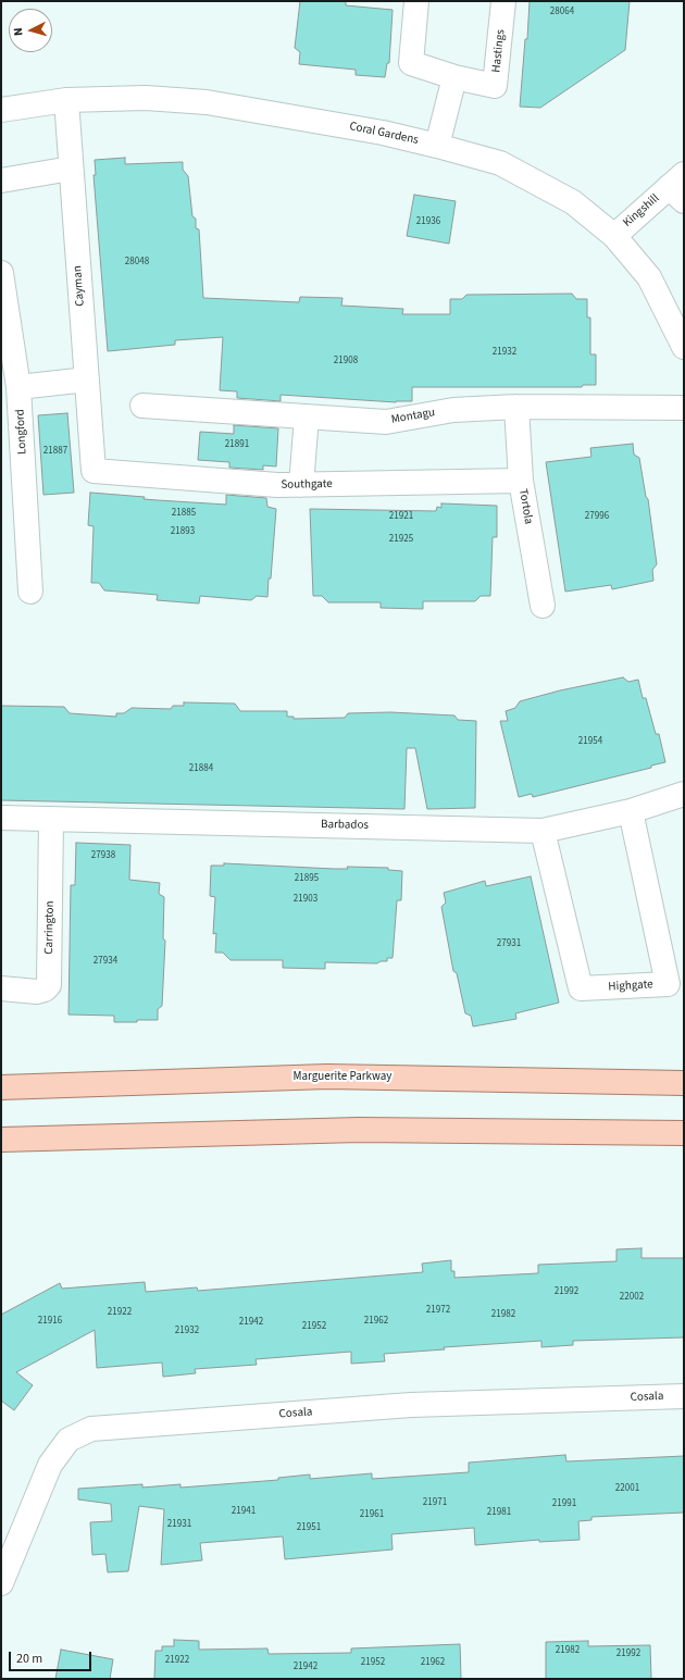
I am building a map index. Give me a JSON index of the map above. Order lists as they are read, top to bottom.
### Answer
{
  "streets": {
    "main road": ["Marguerite Parkway"],
    "street": [
      "Hastings",
      "Coral Gardens",
      "Kingshill",
      "Cayman",
      "Montagu",
      "Longford",
      "Southgate",
      "Tortola",
      "Barbados",
      "Carrington",
      "Highgate",
      "Cosala"
    ]
  },
  "crossings": [
    ["Coral Gardens", "Kingshill"],
    ["Coral Gardens", "Cayman"],
    ["Cayman", "Southgate"],
    ["Montagu", "Tortola"],
    ["Southgate", "Tortola"],
    ["Barbados", "Carrington"],
    ["Barbados", "Highgate"]
  ],
  "house_numbers": [
    "28064",
    "21936",
    "28048",
    "21932",
    "21908",
    "21891",
    "21887",
    "21885",
    "21921",
    "27996",
    "21893",
    "21925",
    "21954",
    "21884",
    "27938",
    "21895",
    "21903",
    "27931",
    "27934",
    "21992",
    "22002",
    "21972",
    "21922",
    "21982",
    "21916",
    "21962",
    "21942",
    "21952",
    "21932",
    "22001",
    "21971",
    "21991",
    "21941",
    "21981",
    "21961",
    "21931",
    "21951",
    "21982",
    "21992",
    "21922",
    "21952",
    "21962",
    "21942"
  ],
  "scale_bar": "20 m",
  "north": "left"
}
